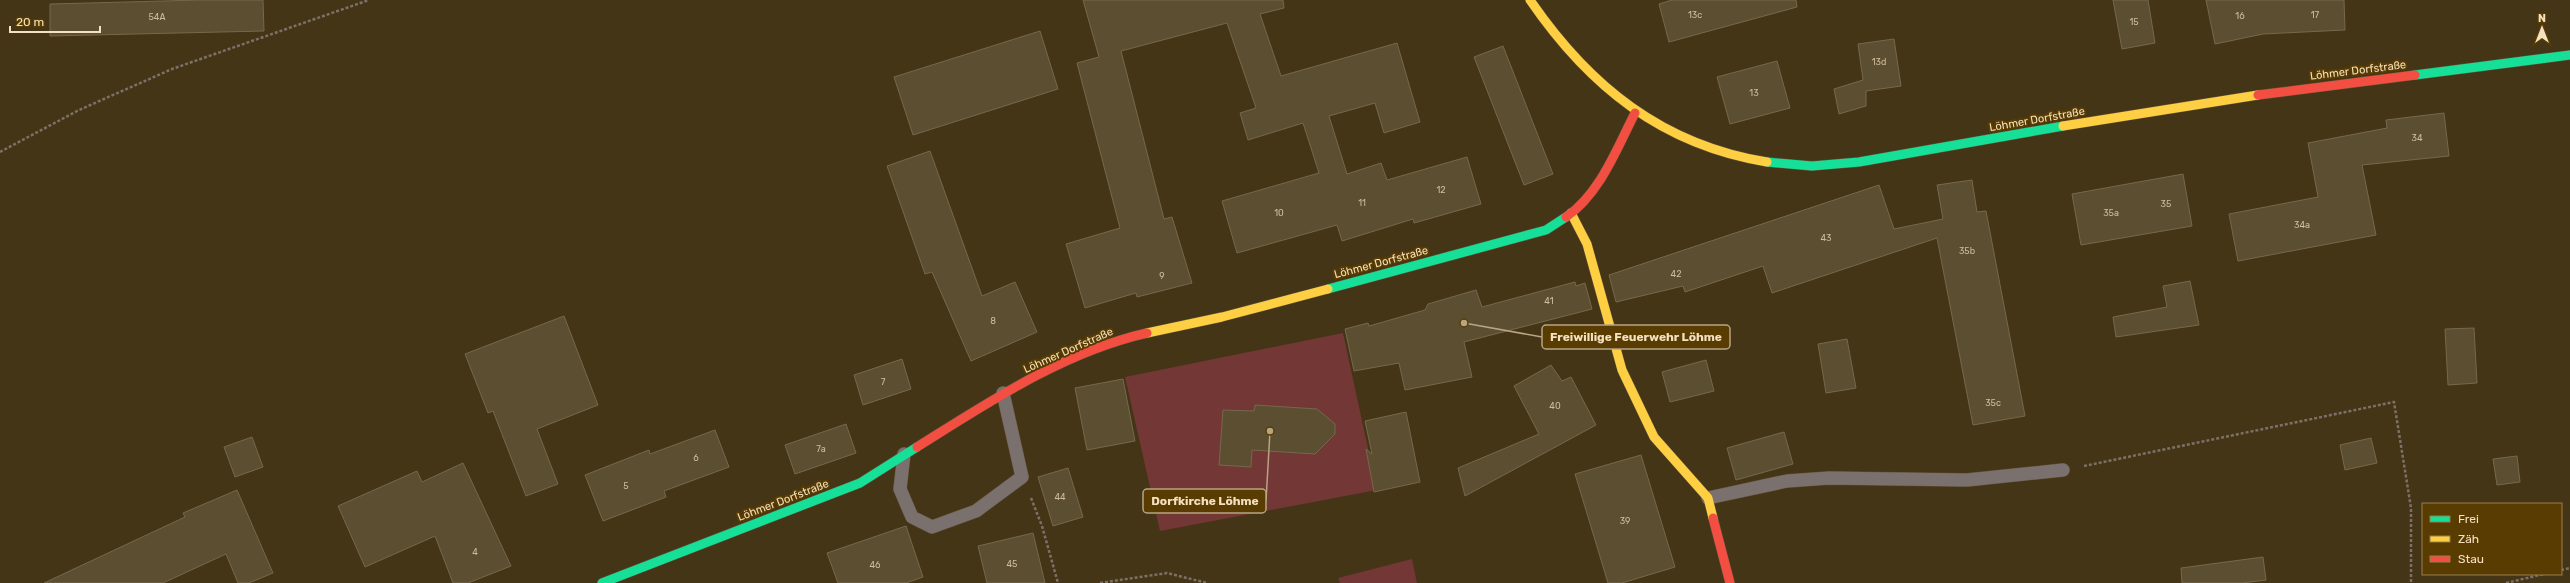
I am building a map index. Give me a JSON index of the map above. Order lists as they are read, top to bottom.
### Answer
{
  "streets": {
    "street": ["Löhmer Dorfstraße"]
  },
  "places": ["Freiwillige Feuerwehr Löhme", "Dorfkirche Löhme"],
  "house_numbers": [
    "13c",
    "17",
    "16",
    "54A",
    "15",
    "13d",
    "13",
    "34",
    "12",
    "11",
    "35",
    "10",
    "35a",
    "34a",
    "43",
    "35b",
    "42",
    "9",
    "41",
    "8",
    "7",
    "35c",
    "40",
    "7a",
    "6",
    "5",
    "44",
    "39",
    "4",
    "45",
    "46"
  ],
  "legend": ["Frei", "Zäh", "Stau"],
  "scale_bar": "20 m",
  "north": "top"
}
